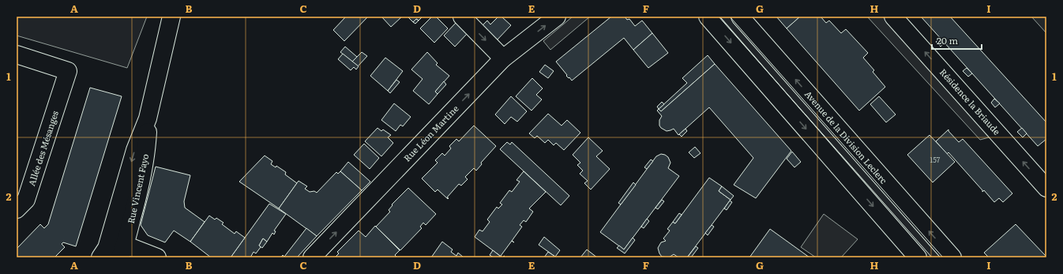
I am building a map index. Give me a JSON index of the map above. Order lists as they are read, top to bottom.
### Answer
{
  "streets": {
    "street": [
      "Résidence la Briaude",
      "Rue Léon Martine",
      "Avenue de la Division Leclerc",
      "Allée des Mésanges",
      "Rue Vincent Fayo"
    ]
  },
  "one_way": ["Rue Léon Martine"],
  "house_numbers": ["157"],
  "scale_bar": "20 m",
  "grid": {
    "columns": [
      "A",
      "B",
      "C",
      "D",
      "E",
      "F",
      "G",
      "H",
      "I"
    ],
    "rows": ["1", "2"]
  }
}
